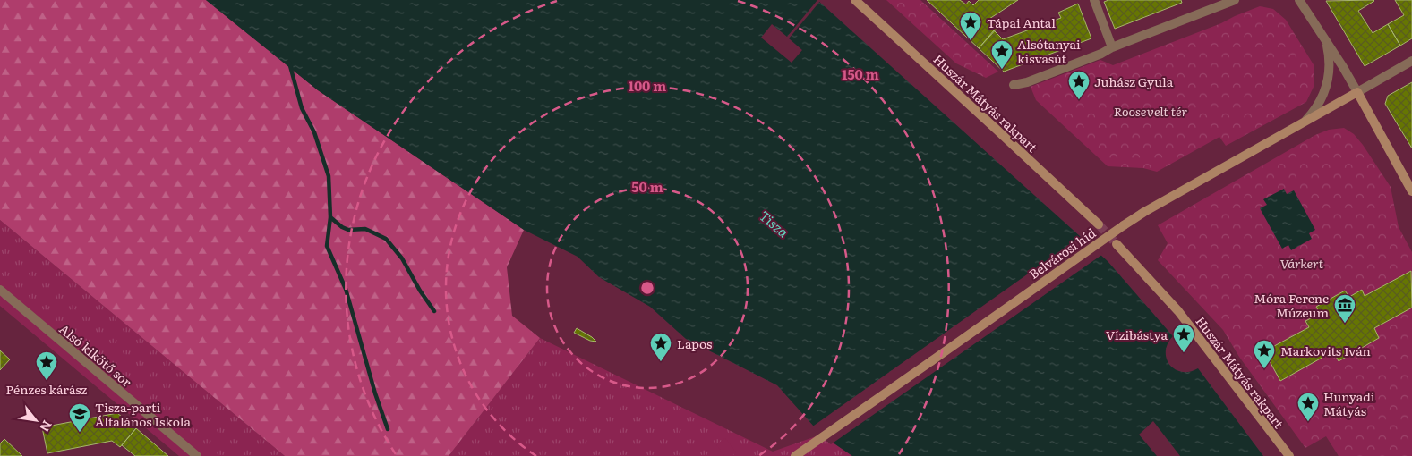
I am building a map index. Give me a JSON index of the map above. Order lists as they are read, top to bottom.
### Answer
{
  "streets": {
    "street": ["Huszár Mátyás rakpart", "Belvárosi híd", "Alsó kikötő sor"]
  },
  "water": ["Tisza"],
  "parks": ["Roosevelt tér", "Várkert"],
  "places": {
    "place": [
      "Tápai Antal",
      "Alsótanyai kisvasút",
      "Juhász Gyula",
      "Vízibástya",
      "Lapos",
      "Markovits Iván",
      "Pénzes kárász",
      "Hunyadi Mátyás"
    ],
    "museum": ["Móra Ferenc Múzeum"],
    "school or university": ["Tisza-parti Általános Iskola"]
  },
  "north": "bottom right",
  "rings": ["150 m", "100 m", "50 m"]
}
